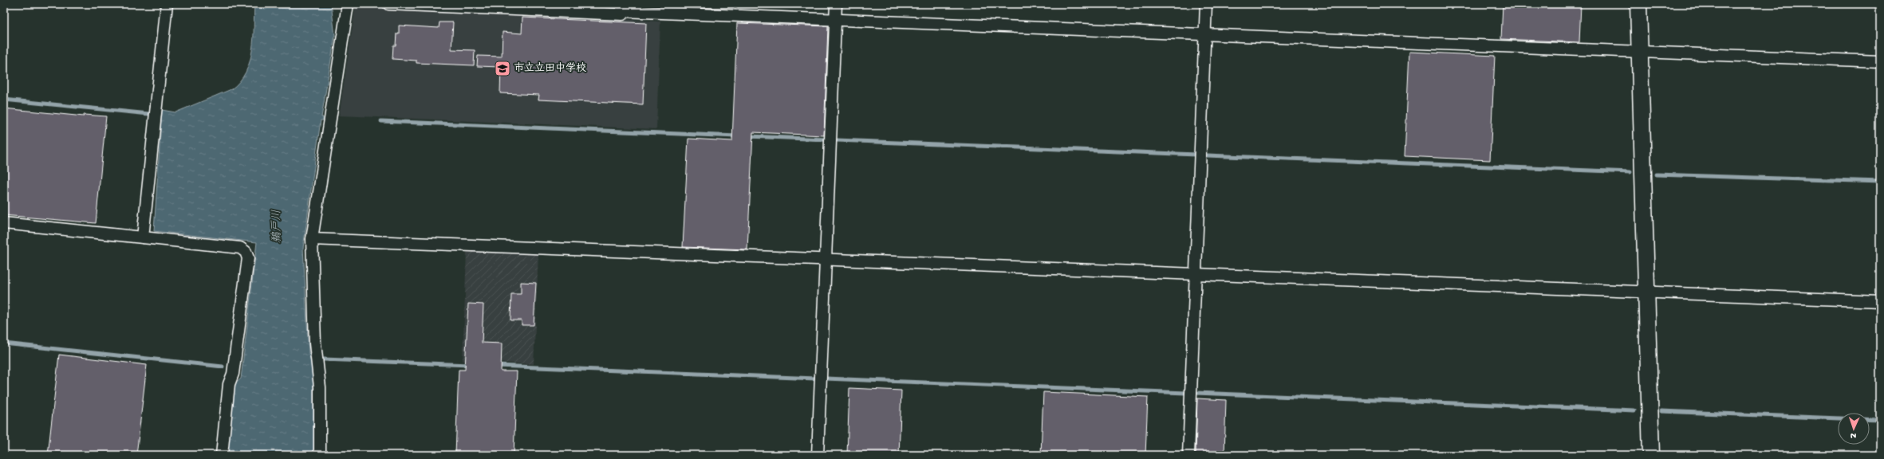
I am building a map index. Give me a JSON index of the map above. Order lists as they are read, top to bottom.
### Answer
{
  "water": ["鵜戸川"],
  "places": {
    "school or university": ["市立立田中学校"]
  },
  "north": "bottom"
}
